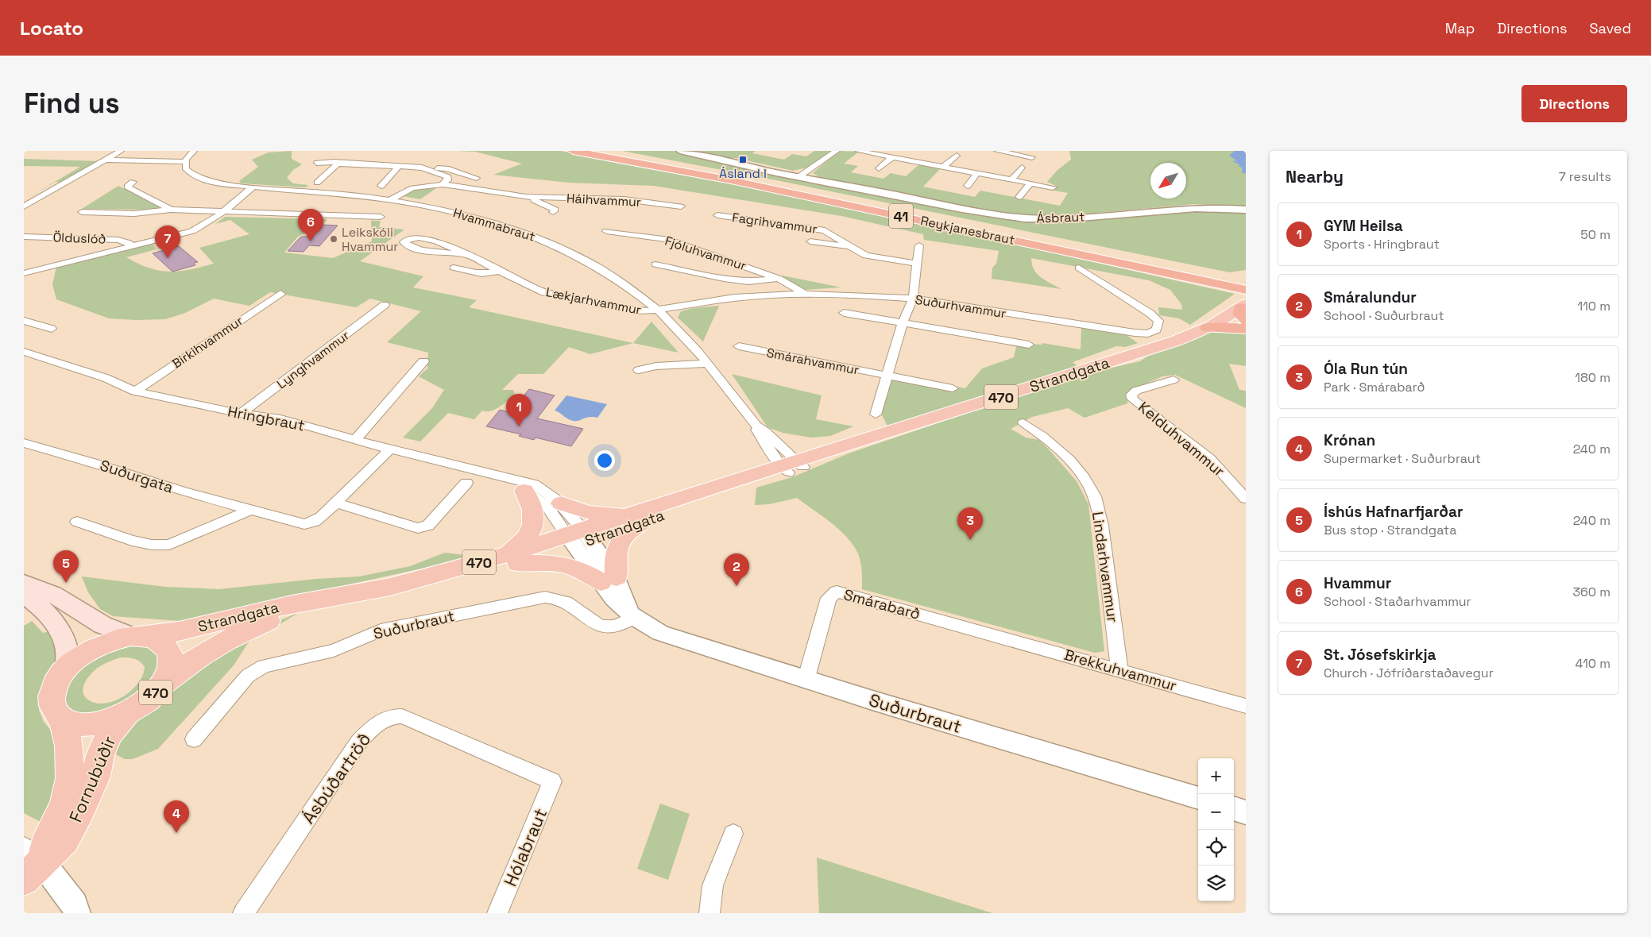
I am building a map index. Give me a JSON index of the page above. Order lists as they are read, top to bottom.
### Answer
{
  "streets": {
    "highway": ["41", "Reykjanesbraut"],
    "main road": ["Strandgata", "470", "Fornubúðir"],
    "street": [
      "Háihvammur",
      "Ásbraut",
      "Fagrihvammur",
      "Hvammabraut",
      "Ölduslóð",
      "Fjóluhvammur",
      "Lækjarhvammur",
      "Suðurhvammur",
      "Birkihvammur",
      "Lynghvammur",
      "Smárahvammur",
      "Hringbraut",
      "Kelduhvammur",
      "Suðurgata",
      "Lindarhvammur",
      "Smárabarð",
      "Suðurbraut",
      "Brekkuhvammur",
      "Ásbúðartröð",
      "Hólabraut"
    ]
  },
  "crossings": [
    ["Háihvammur", "Hvammabraut"],
    ["Hvammabraut", "Lækjarhvammur"],
    ["Hvammabraut", "Suðurhvammur"],
    ["Hvammabraut", "Strandgata"],
    ["Reykjanesbraut", "Strandgata"],
    ["Fjóluhvammur", "Suðurhvammur"],
    ["Lækjarhvammur", "Suðurhvammur"],
    ["Birkihvammur", "Hringbraut"],
    ["Lynghvammur", "Hringbraut"],
    ["Strandgata", "470"],
    ["Strandgata", "Hringbraut"],
    ["Strandgata", "Suðurbraut"],
    ["Strandgata", "Fornubúðir"],
    ["470", "Fornubúðir"],
    ["Hringbraut", "Suðurgata"],
    ["Hringbraut", "Suðurbraut"],
    ["Lindarhvammur", "Brekkuhvammur"],
    ["Smárabarð", "Suðurbraut"],
    ["Smárabarð", "Brekkuhvammur"],
    ["Ásbúðartröð", "Hólabraut"]
  ],
  "places": {
    "transit": ["Ásland I"],
    "other": ["Leikskóli Hvammur"]
  },
  "north": "bottom left",
  "page": {
    "header": "Locato",
    "nav": ["Map", "Directions", "Saved"],
    "buttons": "Directions",
    "title": "Find us",
    "heading": ["Nearby", "7 results"],
    "list": [
      {
        "mark": "1",
        "name": "GYM Heilsa",
        "note": "Sports · Hringbraut",
        "value": "50 m"
      },
      {
        "mark": "2",
        "name": "Smáralundur",
        "note": "School · Suðurbraut",
        "value": "110 m"
      },
      {
        "mark": "3",
        "name": "Óla Run tún",
        "note": "Park · Smárabarð",
        "value": "180 m"
      },
      {
        "mark": "4",
        "name": "Krónan",
        "note": "Supermarket · Suðurbraut",
        "value": "240 m"
      },
      {
        "mark": "5",
        "name": "Íshús Hafnarfjarðar",
        "note": "Bus stop · Strandgata",
        "value": "240 m"
      },
      {
        "mark": "6",
        "name": "Hvammur",
        "note": "School · Staðarhvammur",
        "value": "360 m"
      },
      {
        "mark": "7",
        "name": "St. Jósefskirkja",
        "note": "Church · Jófríðarstaðavegur",
        "value": "410 m"
      }
    ],
    "pins": [
      "6",
      "7",
      "1",
      "3",
      "5",
      "2",
      "4"
    ],
    "map_buttons": ["+", "−"]
  }
}
